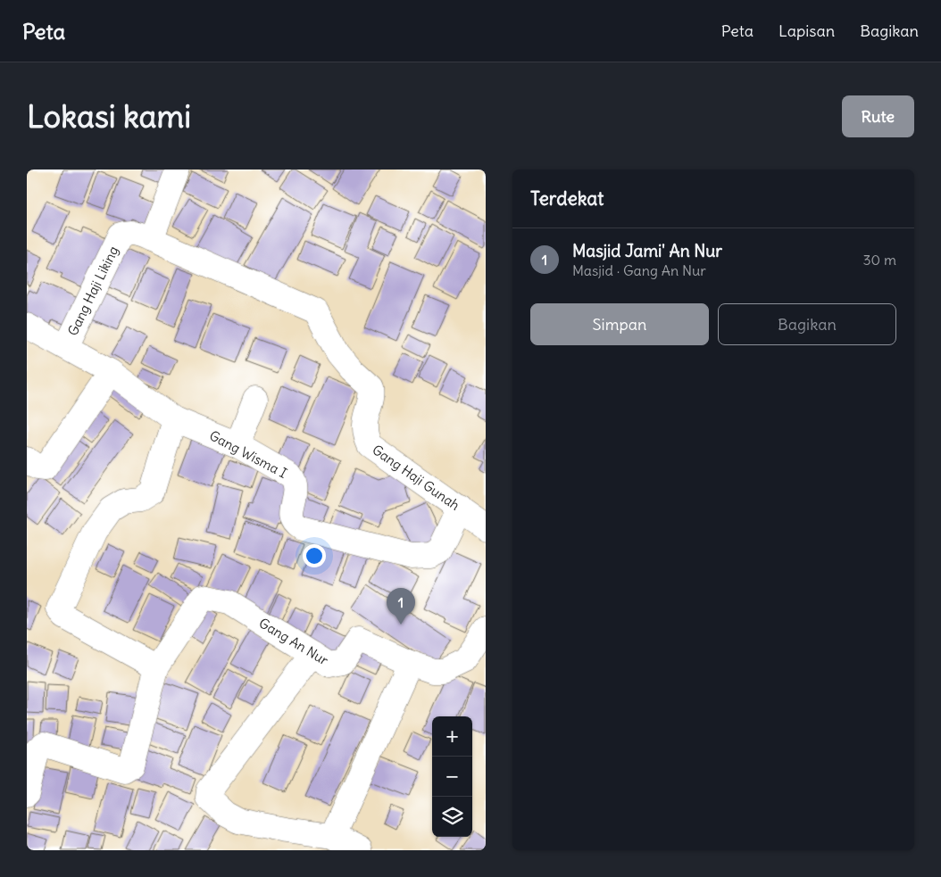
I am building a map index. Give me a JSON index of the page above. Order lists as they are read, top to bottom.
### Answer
{
  "streets": {
    "street": [
      "Gang Haji Liking",
      "Gang Wisma I",
      "Gang Haji Gunah",
      "Gang An Nur"
    ]
  },
  "crossings": [
    ["Gang Haji Liking", "Gang Wisma I"],
    ["Gang Haji Liking", "Gang Haji Gunah"],
    ["Gang Wisma I", "Gang Haji Gunah"]
  ],
  "page": {
    "header": "Peta",
    "nav": ["Peta", "Lapisan", "Bagikan"],
    "buttons": [
      "Rute",
      ["Simpan", "Bagikan"]
    ],
    "title": "Lokasi kami",
    "heading": "Terdekat",
    "list": [
      {
        "mark": "1",
        "name": "Masjid Jami' An Nur",
        "note": "Masjid · Gang An Nur",
        "value": "30 m"
      }
    ],
    "pins": "1",
    "map_buttons": ["+", "−"]
  }
}
